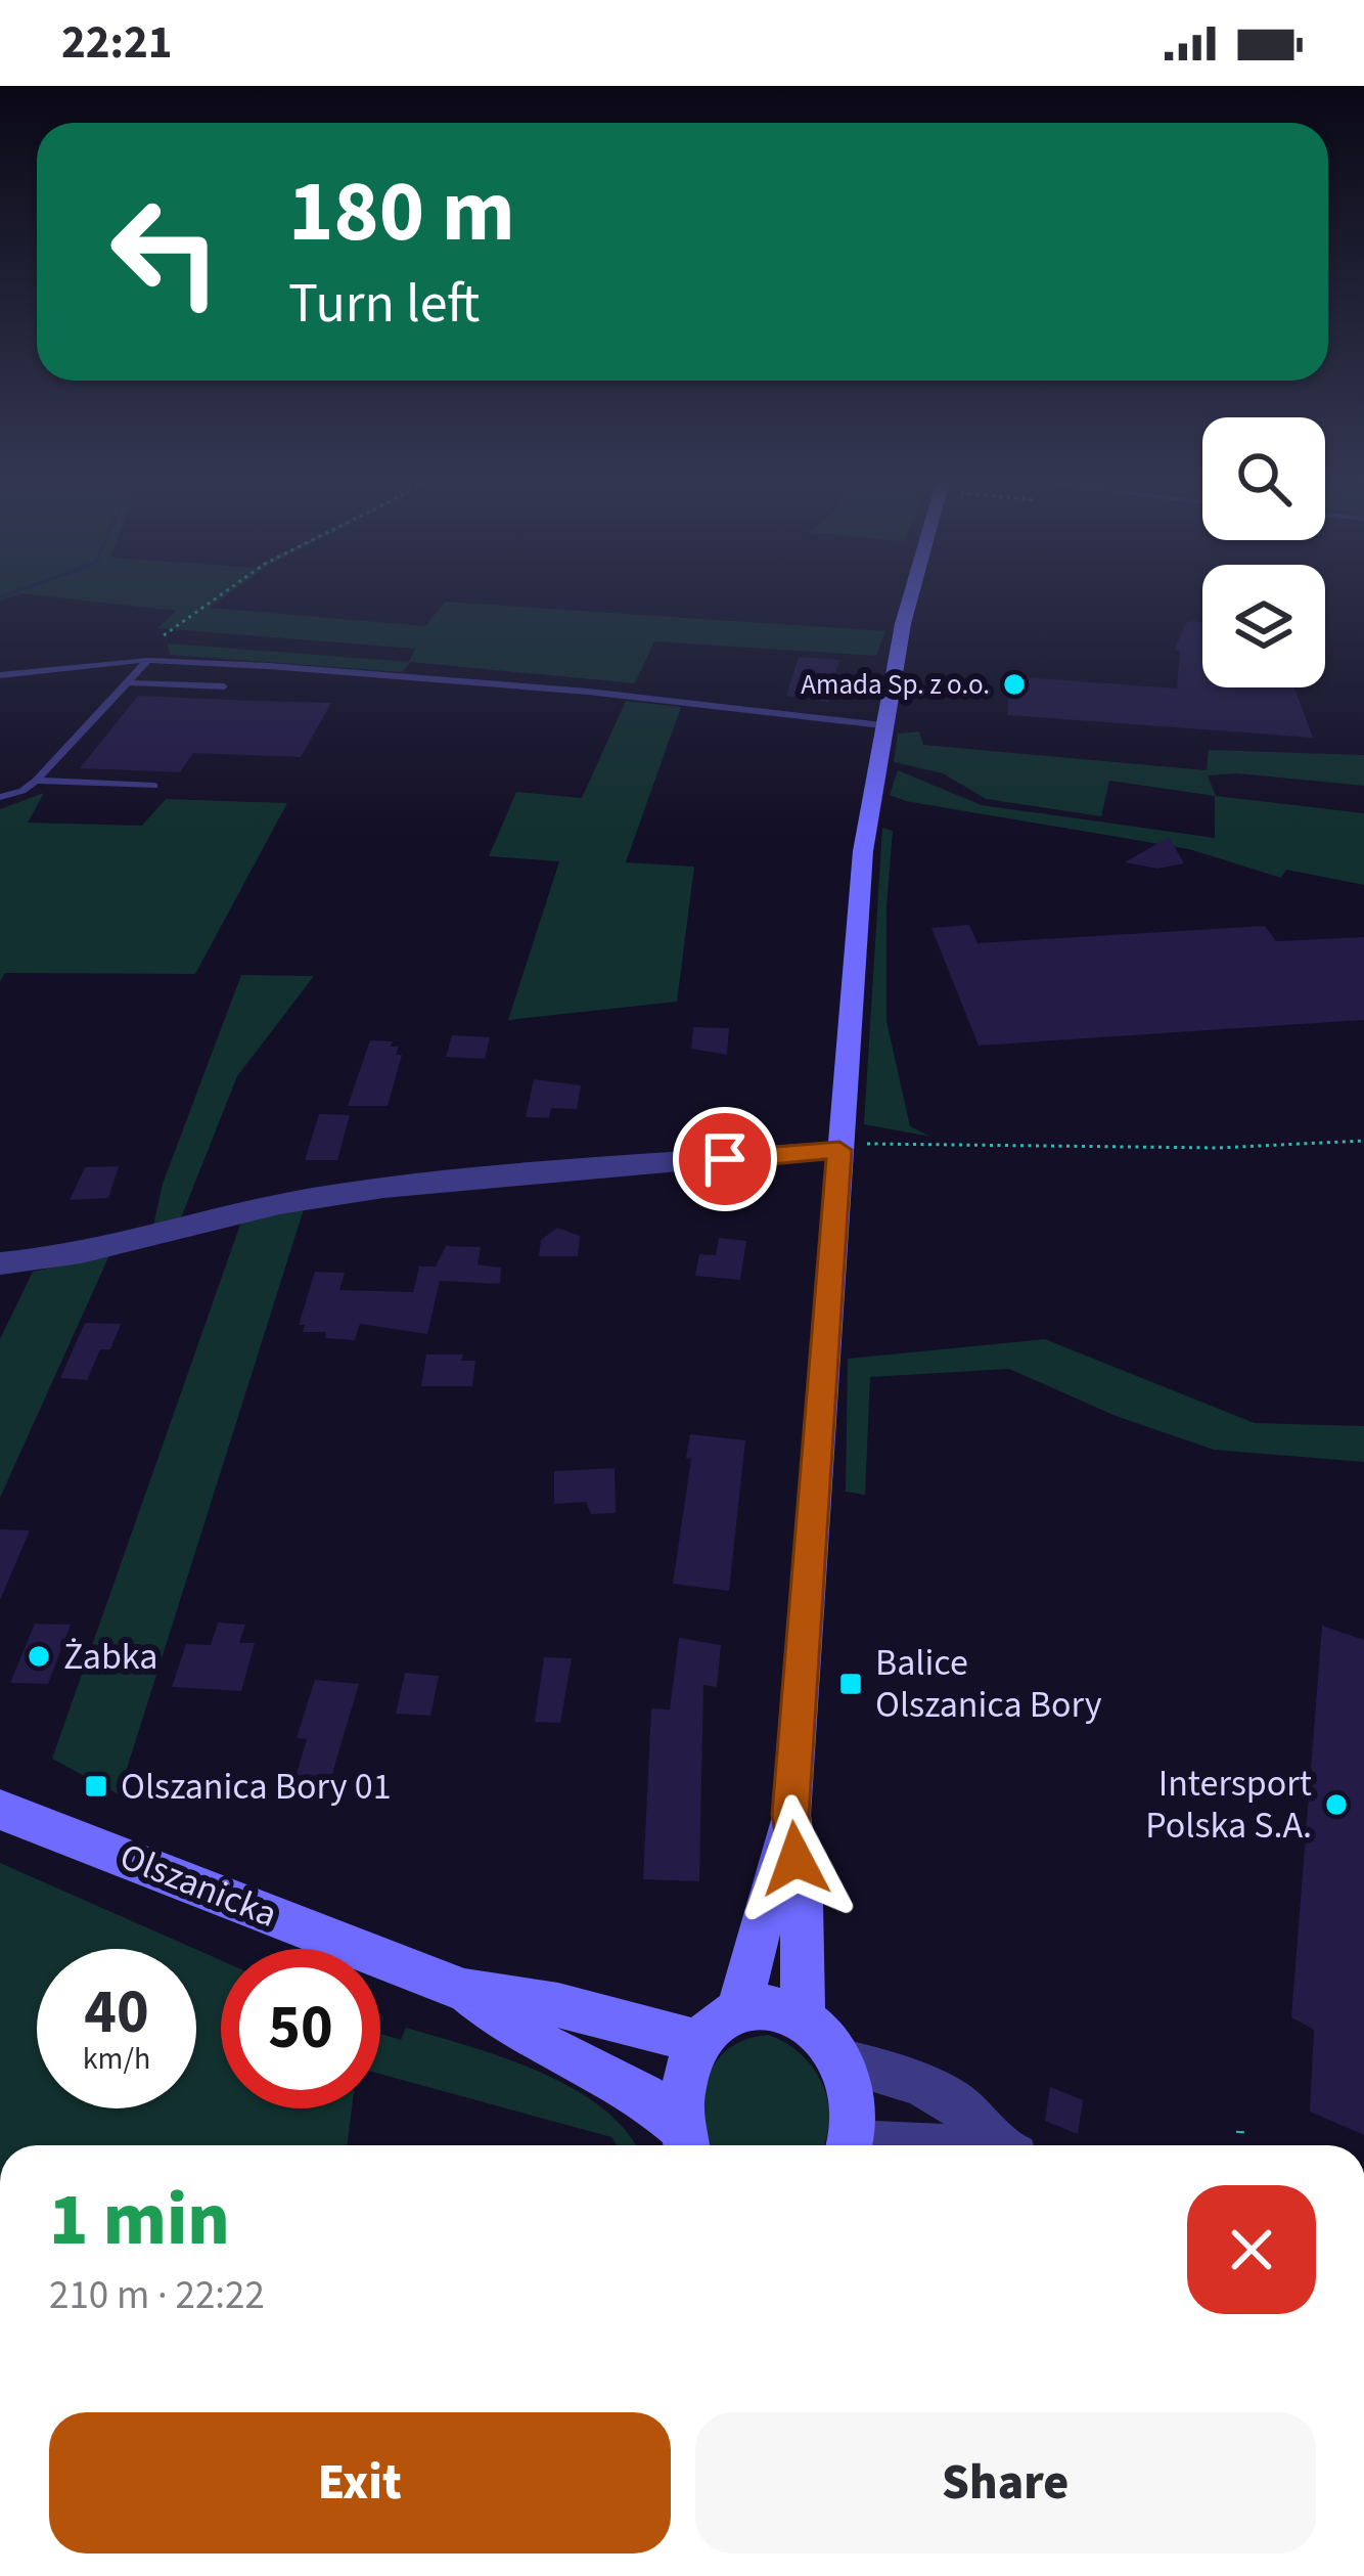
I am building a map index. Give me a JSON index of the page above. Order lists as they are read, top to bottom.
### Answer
{
  "streets": {
    "main road": ["Olszanicka"]
  },
  "places": {
    "other": ["Amada Sp. z o.o.", "Żabka", "Intersport Polska S.A."],
    "transit": ["Balice Olszanica Bory", "Olszanica Bory 01"]
  },
  "page": {
    "status": "22:21",
    "turn": ["180 m", "Turn left"],
    "speed": "40 km/h",
    "limit": "50",
    "heading": ["1 min", "210 m · 22:22"],
    "buttons": ["Exit", "Share"]
  }
}
